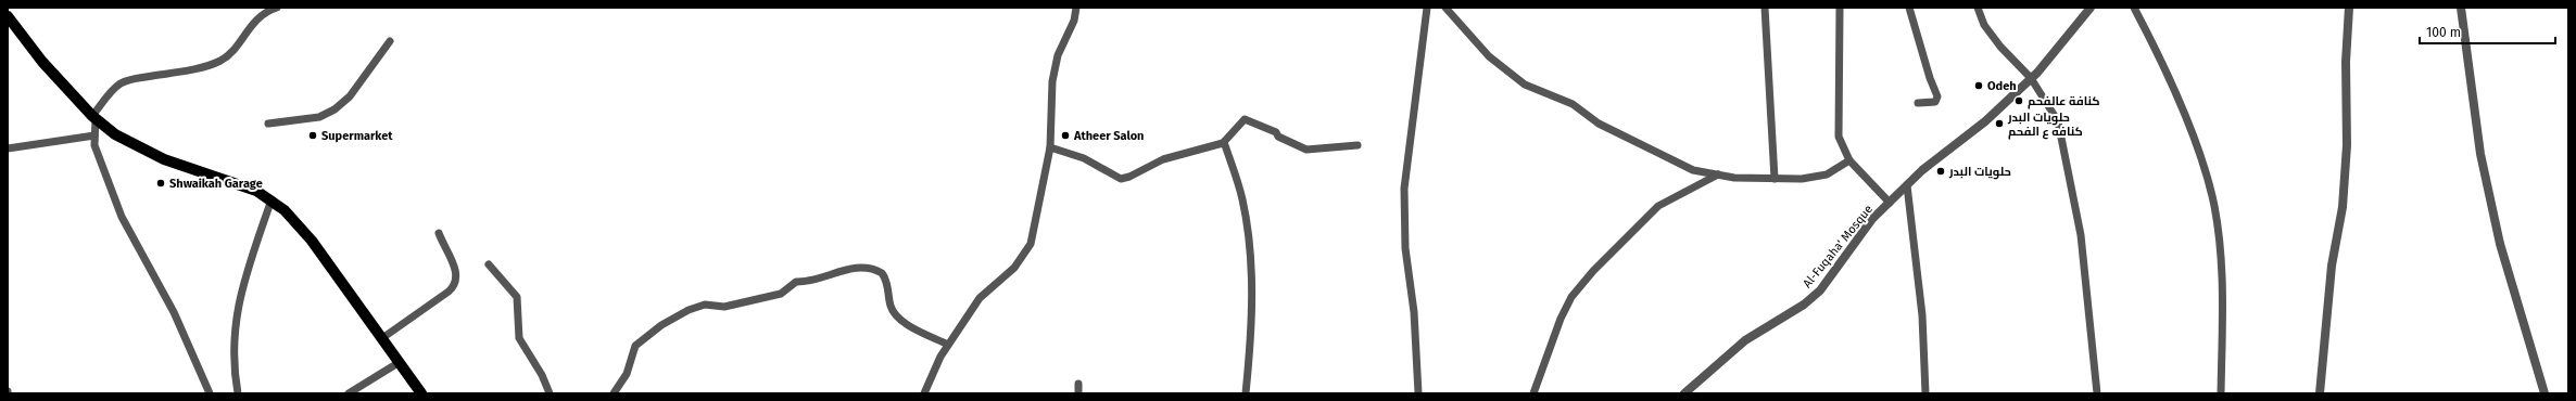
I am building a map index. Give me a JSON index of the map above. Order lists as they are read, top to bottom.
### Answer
{
  "streets": {
    "street": ["Al-Fuqaha' Mosque"]
  },
  "places": [
    "Odeh",
    "كنافة عالفحم",
    "حلويات البدر كنافه ع الفحم",
    "Supermarket",
    "Atheer Salon",
    "حلويات البدر",
    "Shwaikah Garage"
  ],
  "scale_bar": "100 m"
}
